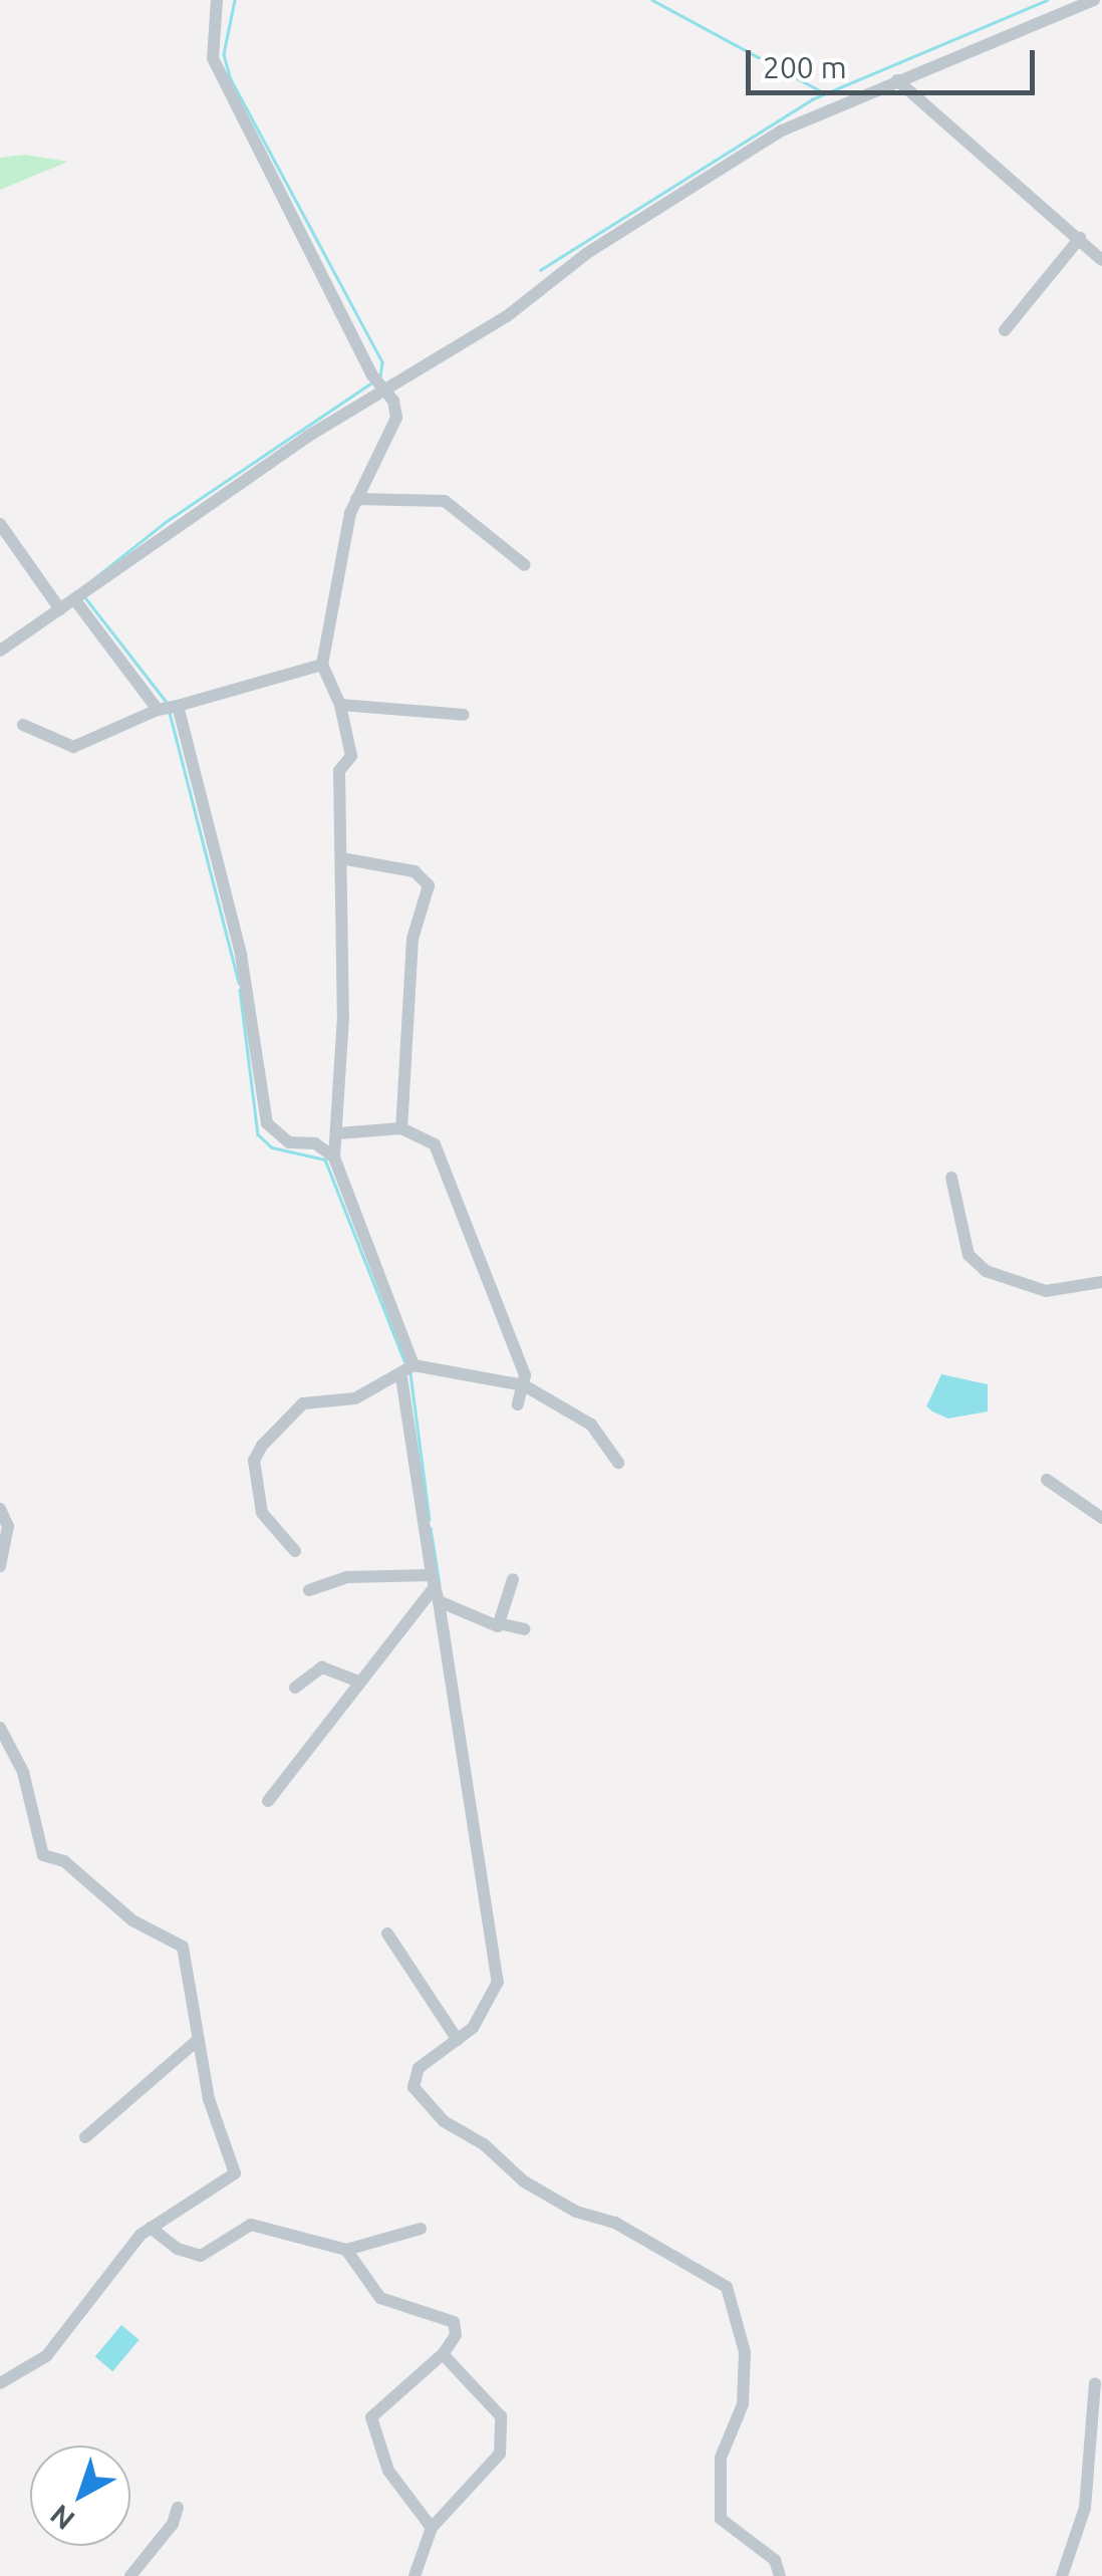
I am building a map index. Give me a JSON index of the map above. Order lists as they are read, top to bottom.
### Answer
{
  "scale_bar": "200 m",
  "north": "bottom left"
}
